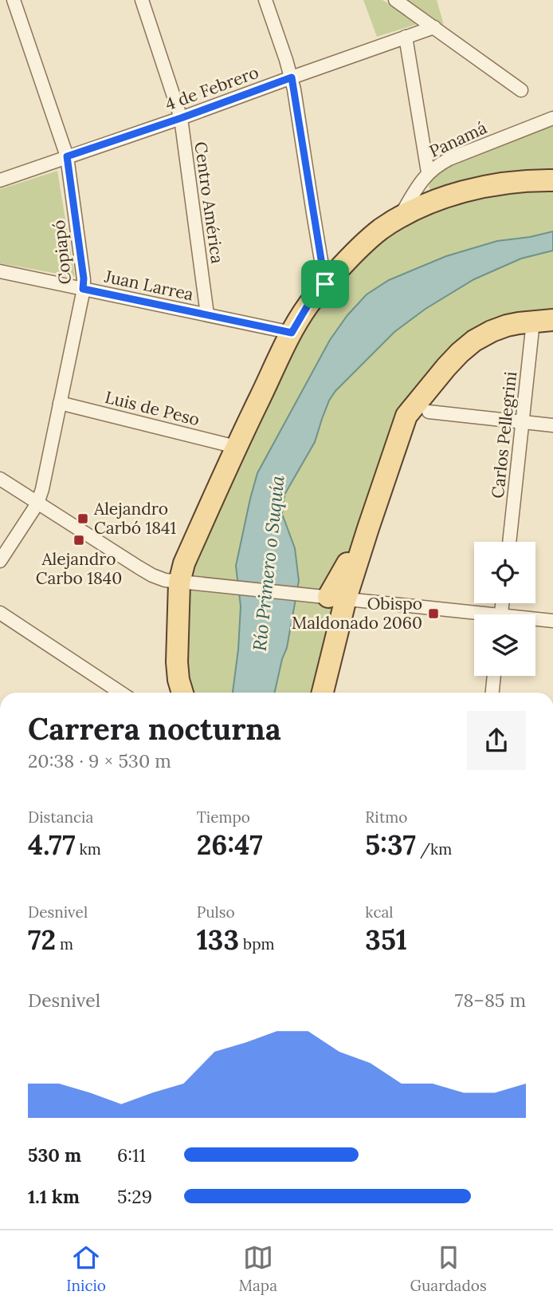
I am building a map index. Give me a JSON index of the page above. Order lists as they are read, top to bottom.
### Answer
{
  "streets": {
    "street": [
      "4 de Febrero",
      "Panamá",
      "Centro América",
      "Copiapó",
      "Juan Larrea",
      "Luis de Peso",
      "Carlos Pellegrini"
    ]
  },
  "crossings": [
    ["4 de Febrero", "Centro América"],
    ["4 de Febrero", "Copiapó"],
    ["Centro América", "Juan Larrea"],
    ["Copiapó", "Juan Larrea"],
    ["Copiapó", "Luis de Peso"]
  ],
  "water": ["Río Primero o Suquía"],
  "places": {
    "transit": ["Alejandro Carbó 1841", "Alejandro Carbo 1840", "Obispo Maldonado 2060"]
  },
  "page": {
    "heading": ["Carrera nocturna", "20:38 · 9 × 530 m"],
    "stats": [
      ["Distancia", "4.77 km"],
      ["Tiempo", "26:47"],
      ["Ritmo", "5:37 /km"],
      ["Desnivel", "72 m"],
      ["Pulso", "133 bpm"],
      ["kcal", "351"]
    ],
    "chart": ["Desnivel", "78–85 m"],
    "list": [
      {
        "name": "530 m",
        "note": "6:11"
      },
      {
        "name": "1.1 km",
        "note": "5:29"
      }
    ],
    "tabs": ["Inicio", "Mapa", "Guardados"]
  }
}
